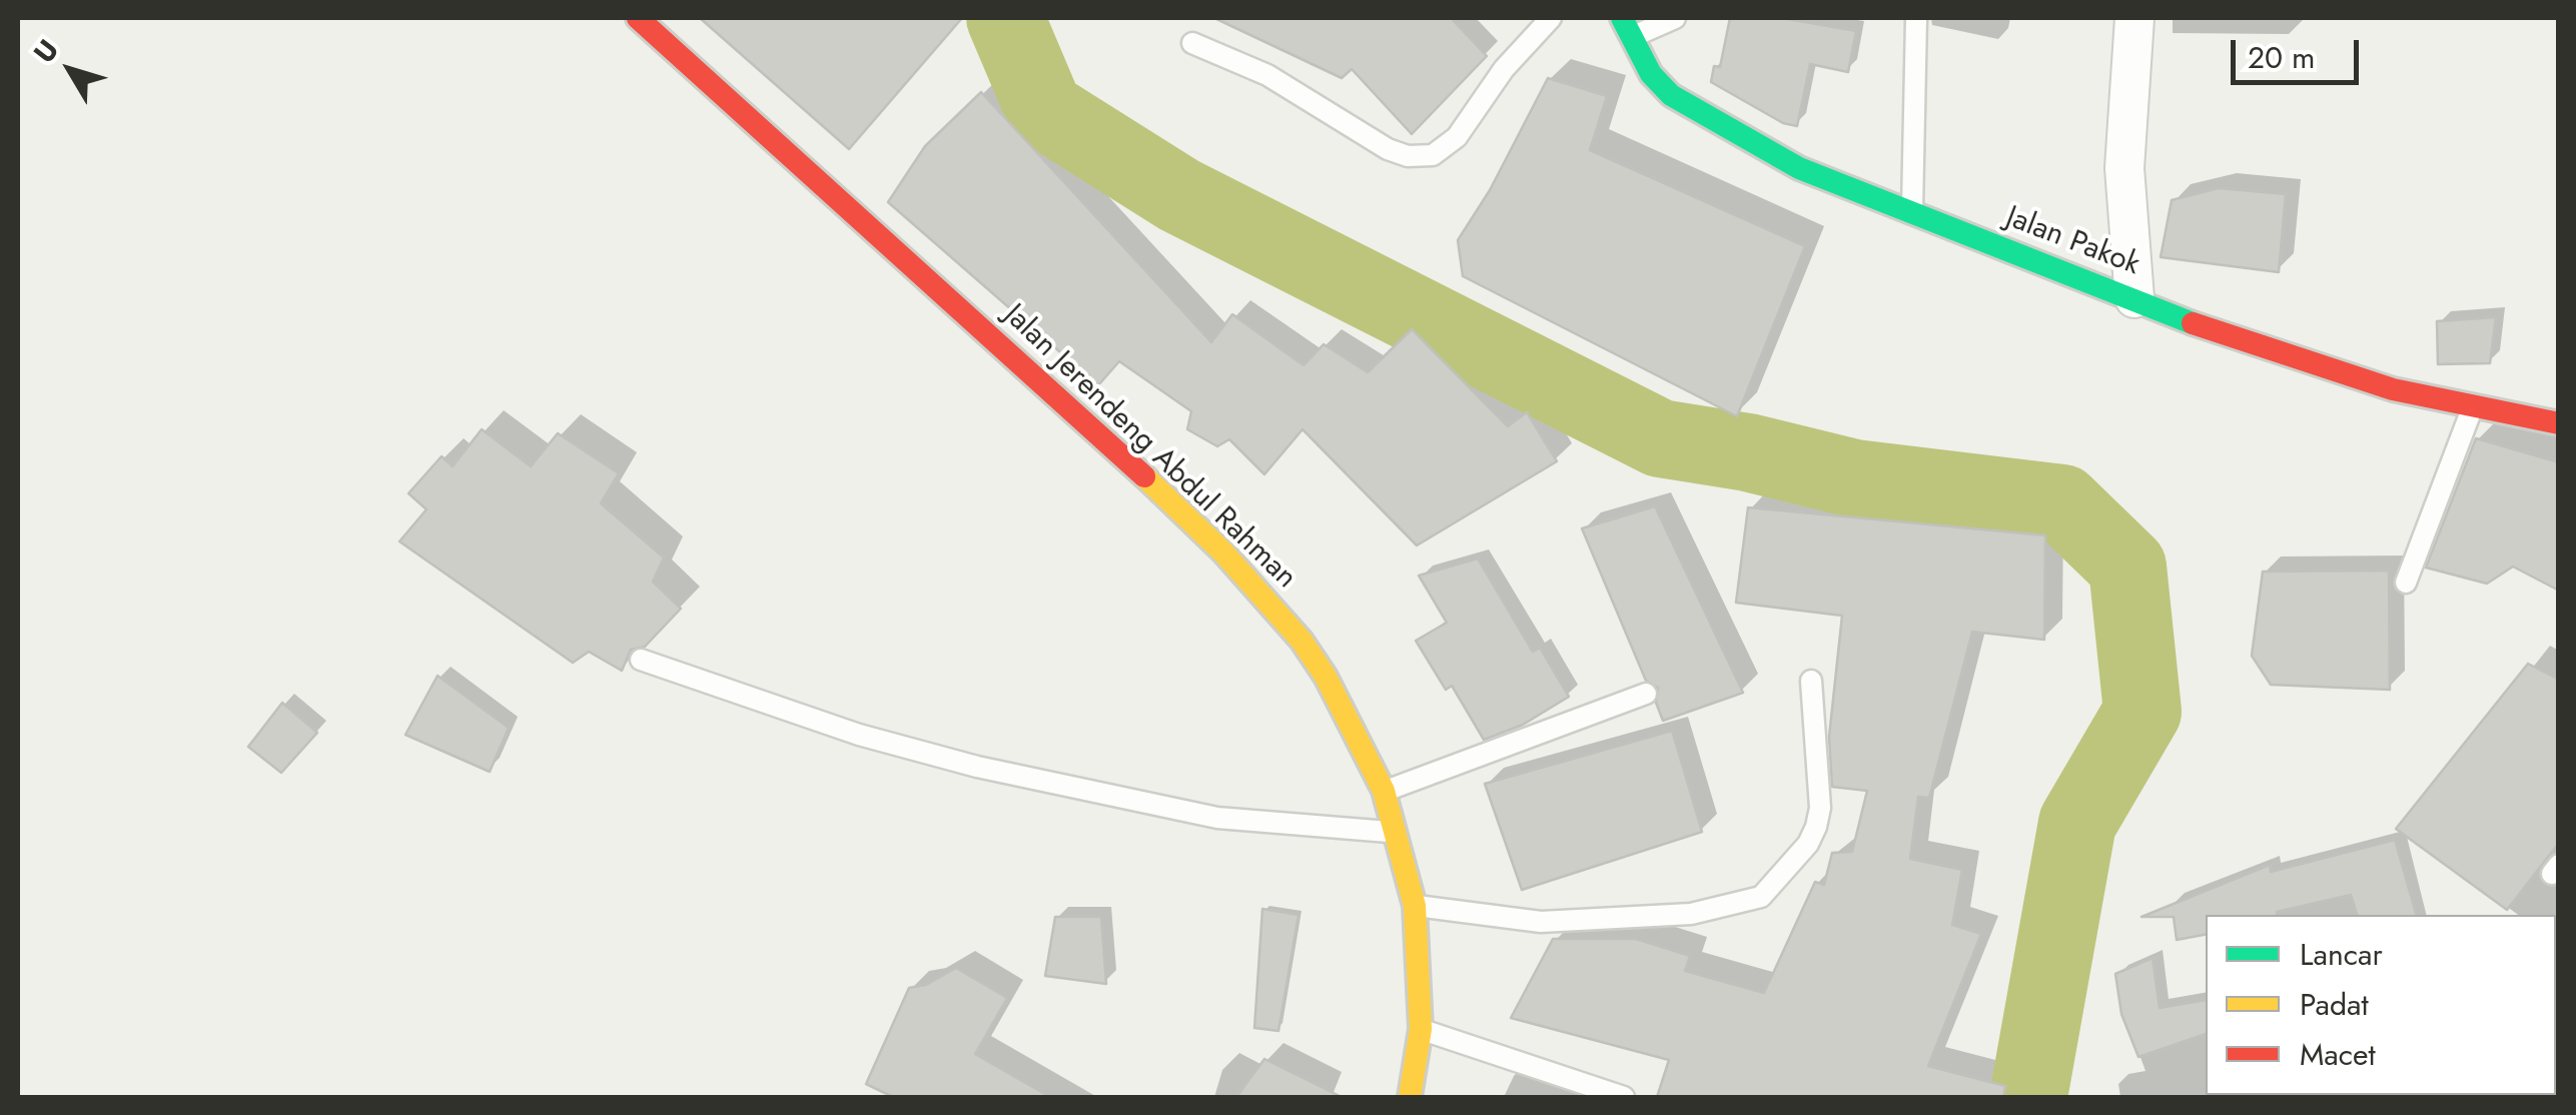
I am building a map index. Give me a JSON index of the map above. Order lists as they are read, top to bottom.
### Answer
{
  "streets": {
    "main road": ["Jalan Pakok", "Jalan Jerendeng Abdul Rahman"]
  },
  "legend": ["Lancar", "Padat", "Macet"],
  "scale_bar": "20 m",
  "north": "top left"
}
